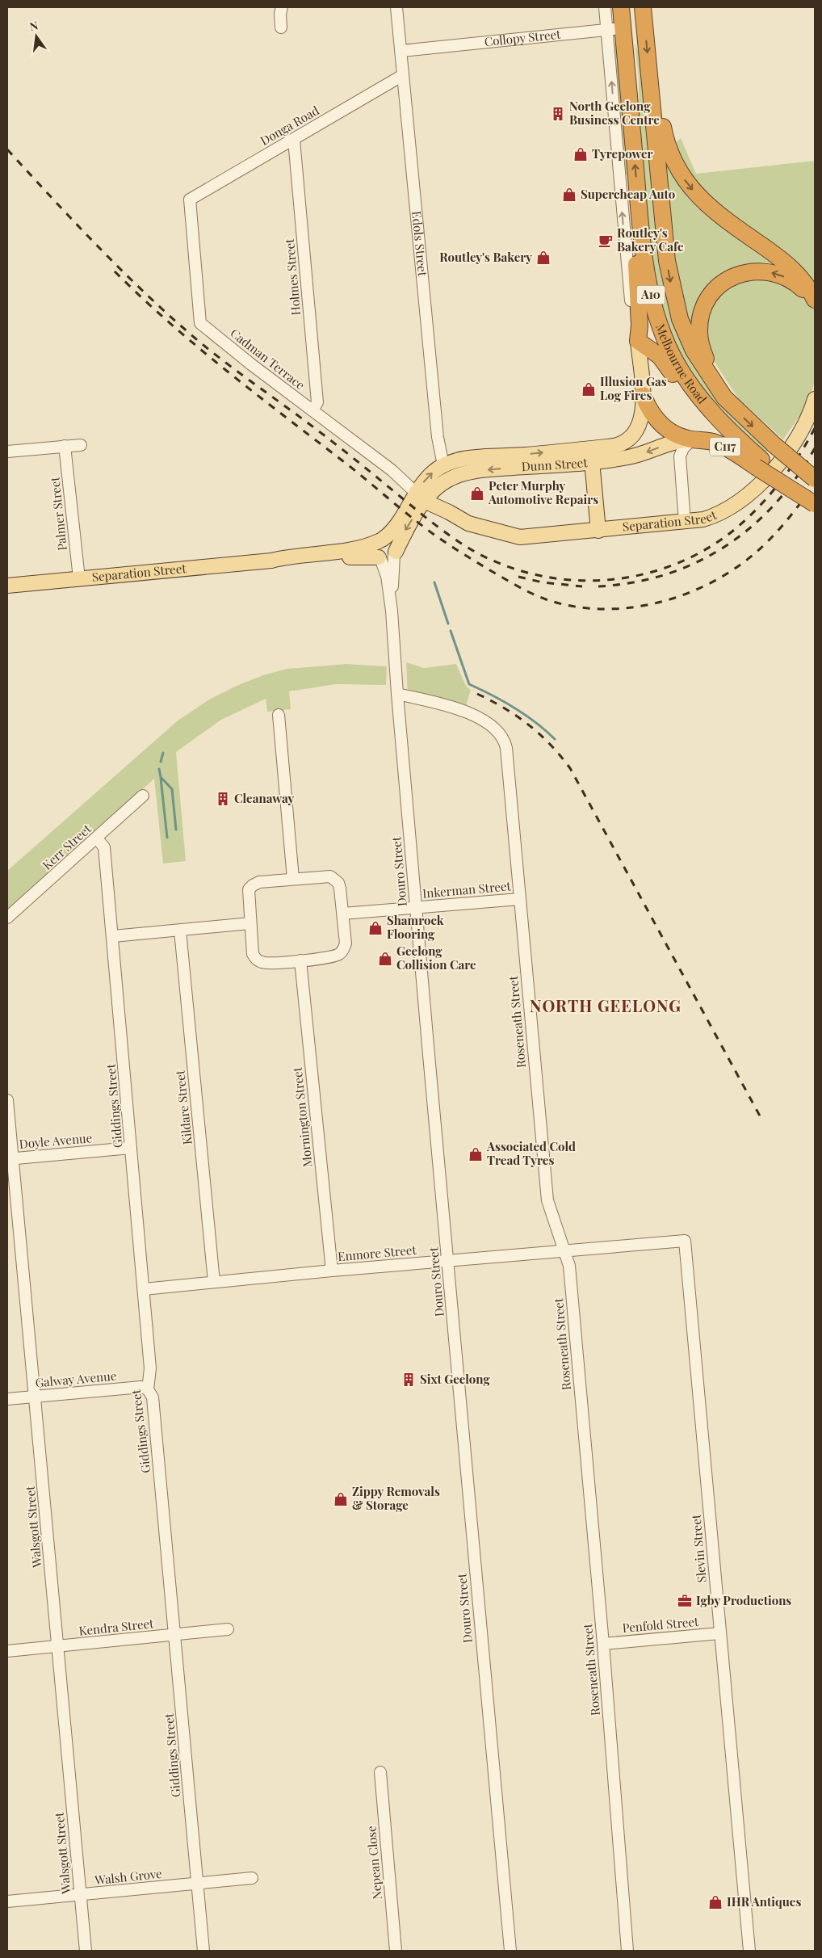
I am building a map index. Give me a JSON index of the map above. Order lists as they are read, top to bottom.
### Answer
{
  "streets": {
    "highway": [
      "Collopy Street",
      "A10",
      "Melbourne Road",
      "C117"
    ],
    "main road": ["Edols Street", "Dunn Street", "Separation Street"],
    "street": [
      "Donga Road",
      "Holmes Street",
      "Cadman Terrace",
      "Palmer Street",
      "Kerr Street",
      "Douro Street",
      "Inkerman Street",
      "Roseneath Street",
      "Giddings Street",
      "Kildare Street",
      "Mornington Street",
      "Doyle Avenue",
      "Enmore Street",
      "Galway Avenue",
      "Walsgott Street",
      "Slevin Street",
      "Penfold Street",
      "Kendra Street",
      "Nepean Close",
      "Walsh Grove"
    ]
  },
  "crossings": [
    ["Collopy Street", "Edols Street"],
    ["Collopy Street", "Melbourne Road"],
    ["Donga Road", "Edols Street"],
    ["Donga Road", "Holmes Street"],
    ["Donga Road", "Cadman Terrace"],
    ["Edols Street", "Dunn Street"],
    ["Holmes Street", "Cadman Terrace"],
    ["Cadman Terrace", "C117"],
    ["Cadman Terrace", "Dunn Street"],
    ["Cadman Terrace", "Separation Street"],
    ["Melbourne Road", "C117"],
    ["C117", "Dunn Street"],
    ["C117", "Separation Street"],
    ["C117", "Douro Street"],
    ["Dunn Street", "Separation Street"],
    ["Palmer Street", "Separation Street"],
    ["Separation Street", "Douro Street"],
    ["Kerr Street", "Giddings Street"],
    ["Douro Street", "Inkerman Street"],
    ["Douro Street", "Roseneath Street"],
    ["Douro Street", "Enmore Street"],
    ["Inkerman Street", "Roseneath Street"],
    ["Inkerman Street", "Mornington Street"],
    ["Roseneath Street", "Enmore Street"],
    ["Roseneath Street", "Penfold Street"],
    ["Giddings Street", "Doyle Avenue"],
    ["Giddings Street", "Enmore Street"],
    ["Giddings Street", "Galway Avenue"],
    ["Giddings Street", "Kendra Street"],
    ["Giddings Street", "Walsh Grove"],
    ["Kildare Street", "Enmore Street"],
    ["Mornington Street", "Enmore Street"],
    ["Doyle Avenue", "Walsgott Street"],
    ["Enmore Street", "Slevin Street"],
    ["Galway Avenue", "Walsgott Street"],
    ["Walsgott Street", "Kendra Street"],
    ["Walsgott Street", "Walsh Grove"],
    ["Slevin Street", "Penfold Street"]
  ],
  "districts": ["NORTH GEELONG"],
  "places": {
    "building": ["North Geelong Business Centre", "Cleanaway", "Sixt Geelong"],
    "shop": [
      "Tyrepower",
      "Supercheap Auto",
      "Routley's Bakery",
      "Illusion Gas Log Fires",
      "Peter Murphy Automotive Repairs",
      "Shamrock Flooring",
      "Geelong Collision Care",
      "Associated Cold Tread Tyres",
      "Zippy Removals & Storage",
      "IHR Antiques"
    ],
    "cafe": ["Routley's Bakery Cafe"],
    "office": ["Igby Productions"]
  },
  "north": "top"
}
